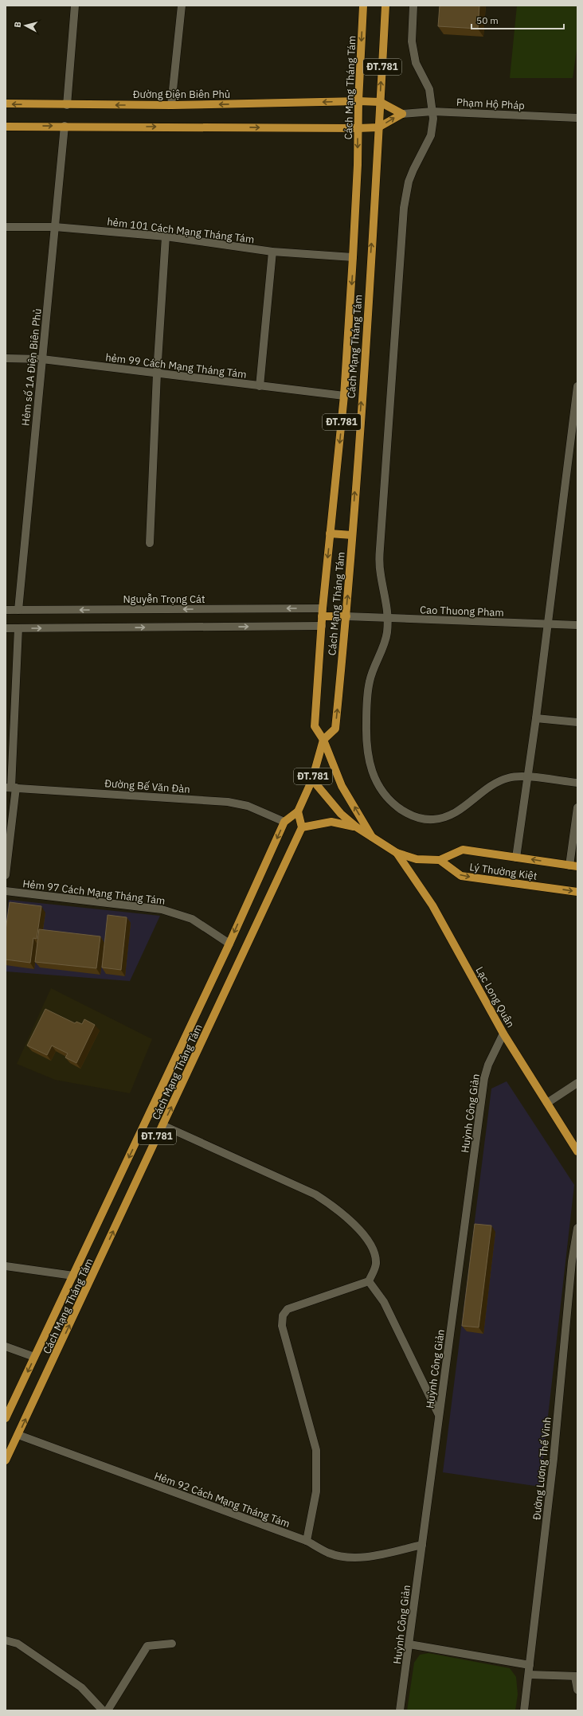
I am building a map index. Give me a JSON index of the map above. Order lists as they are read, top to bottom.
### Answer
{
  "streets": {
    "main road": [
      "ĐT.781",
      "Cách Mạng Tháng Tám",
      "Đường Điện Biên Phủ",
      "Lý Thường Kiệt",
      "Lạc Long Quân"
    ],
    "street": [
      "Phạm Hộ Pháp",
      "hẻm 101 Cách Mạng Tháng Tám",
      "hẻm 99 Cách Mạng Tháng Tám",
      "Hẻm số 1A Điện Biên Phủ",
      "Nguyễn Trọng Cát",
      "Cao Thuong Pham",
      "Đường Bế Văn Đàn",
      "Hẻm 97 Cách Mạng Tháng Tám",
      "Huỳnh Công Giản",
      "Đường Lương Thế Vinh",
      "Hẻm 92 Cách Mạng Tháng Tám"
    ]
  },
  "crossings": [
    ["Cách Mạng Tháng Tám", "Đường Điện Biên Phủ"],
    ["Cách Mạng Tháng Tám", "hẻm 101 Cách Mạng Tháng Tám"],
    ["Cách Mạng Tháng Tám", "hẻm 99 Cách Mạng Tháng Tám"],
    ["Cách Mạng Tháng Tám", "Nguyễn Trọng Cát"],
    ["Cách Mạng Tháng Tám", "Cao Thuong Pham"],
    ["Cách Mạng Tháng Tám", "Đường Bế Văn Đàn"],
    ["Cách Mạng Tháng Tám", "Hẻm 97 Cách Mạng Tháng Tám"],
    ["Cách Mạng Tháng Tám", "Lạc Long Quân"],
    ["Cách Mạng Tháng Tám", "Hẻm 92 Cách Mạng Tháng Tám"],
    ["hẻm 101 Cách Mạng Tháng Tám", "Hẻm số 1A Điện Biên Phủ"],
    ["hẻm 99 Cách Mạng Tháng Tám", "Hẻm số 1A Điện Biên Phủ"],
    ["Hẻm số 1A Điện Biên Phủ", "Nguyễn Trọng Cát"],
    ["Lý Thường Kiệt", "Lạc Long Quân"],
    ["Lạc Long Quân", "Huỳnh Công Giản"],
    ["Huỳnh Công Giản", "Hẻm 92 Cách Mạng Tháng Tám"]
  ],
  "scale_bar": "50 m",
  "north": "left"
}
